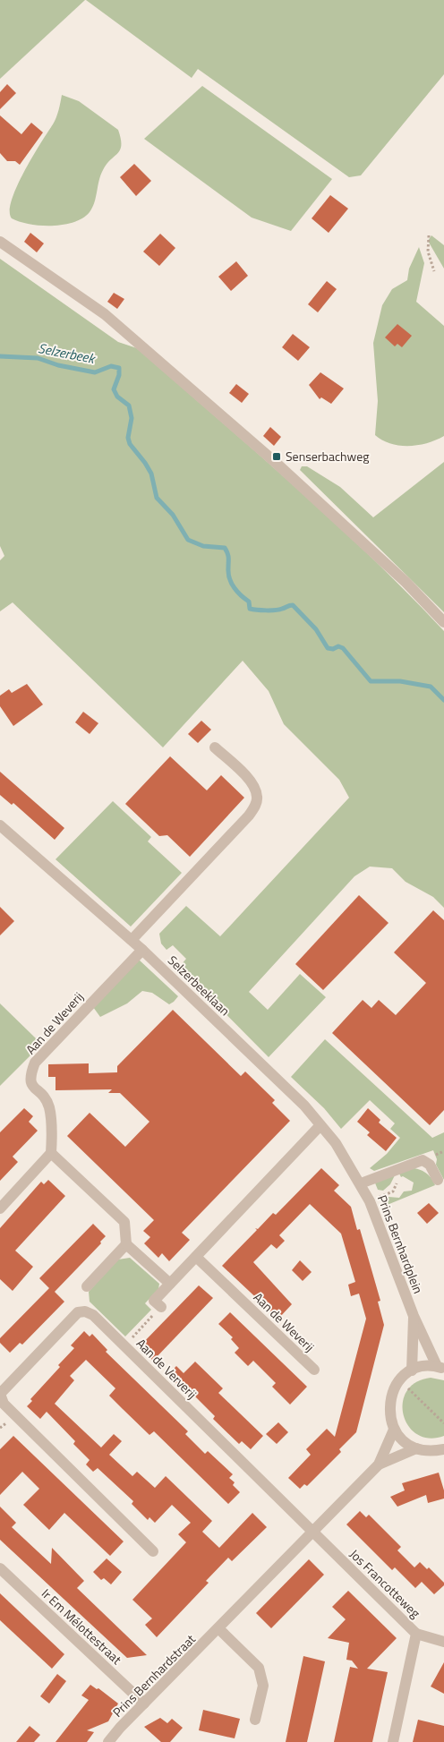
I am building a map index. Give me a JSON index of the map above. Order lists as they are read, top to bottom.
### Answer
{
  "streets": {
    "street": [
      "Selzerbeeklaan",
      "Aan de Weverij",
      "Prins Bernhardplein",
      "Aan de Ververij",
      "Jos Francotteweg",
      "Ir Em Mélottestraat",
      "Prins Bernhardstraat"
    ]
  },
  "crossings": [
    ["Selzerbeeklaan", "Aan de Weverij"],
    ["Selzerbeeklaan", "Prins Bernhardplein"],
    ["Aan de Ververij", "Jos Francotteweg"],
    ["Aan de Ververij", "Prins Bernhardstraat"],
    ["Jos Francotteweg", "Prins Bernhardstraat"],
    ["Ir Em Mélottestraat", "Prins Bernhardstraat"]
  ],
  "water": ["Selzerbeek"],
  "places": {
    "transit": ["Senserbachweg"]
  }
}
